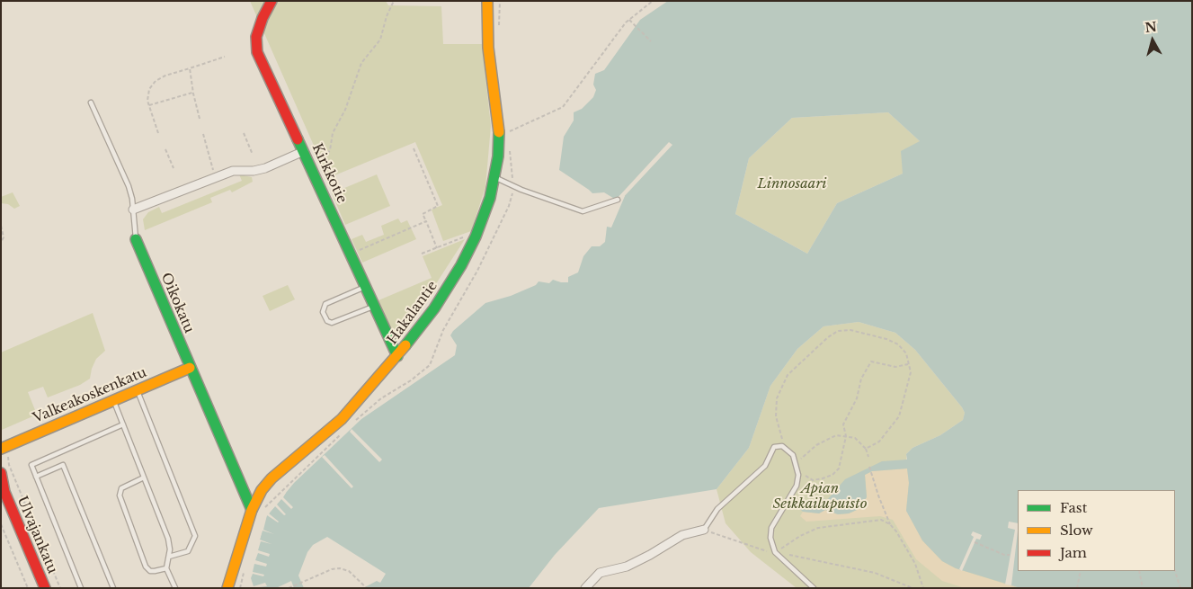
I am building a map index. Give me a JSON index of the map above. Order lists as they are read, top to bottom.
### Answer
{
  "streets": {
    "street": [
      "Kirkkotie",
      "Oikokatu",
      "Hakalantie",
      "Valkeakoskenkatu",
      "Ulvajankatu"
    ]
  },
  "crossings": [
    ["Kirkkotie", "Hakalantie"],
    ["Oikokatu", "Hakalantie"],
    ["Oikokatu", "Valkeakoskenkatu"]
  ],
  "parks": ["Linnosaari", "Apian Seikkailupuisto"],
  "legend": ["Fast", "Slow", "Jam"],
  "north": "top"
}
